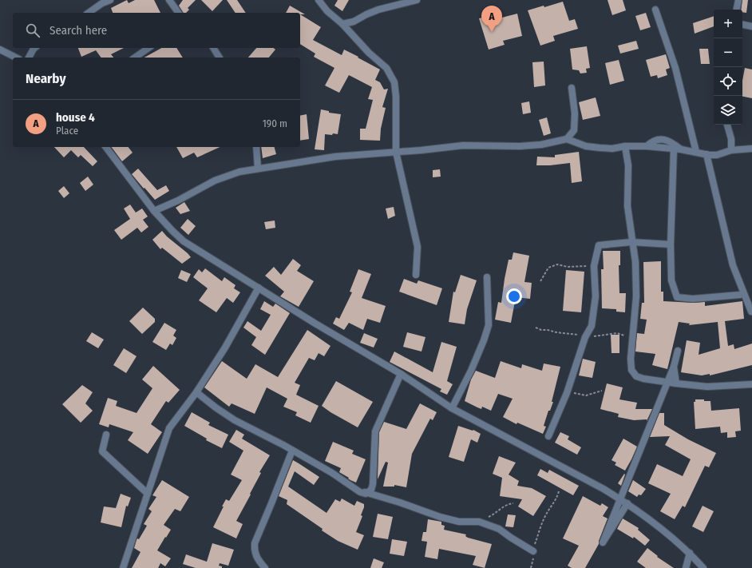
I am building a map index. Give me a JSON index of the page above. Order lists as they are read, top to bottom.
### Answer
{
  "page": {
    "pins": "A",
    "map_buttons": ["+", "−"],
    "search": "Search here",
    "heading": "Nearby",
    "list": [
      {
        "mark": "A",
        "name": "house 4",
        "note": "Place",
        "value": "190 m"
      }
    ]
  }
}
